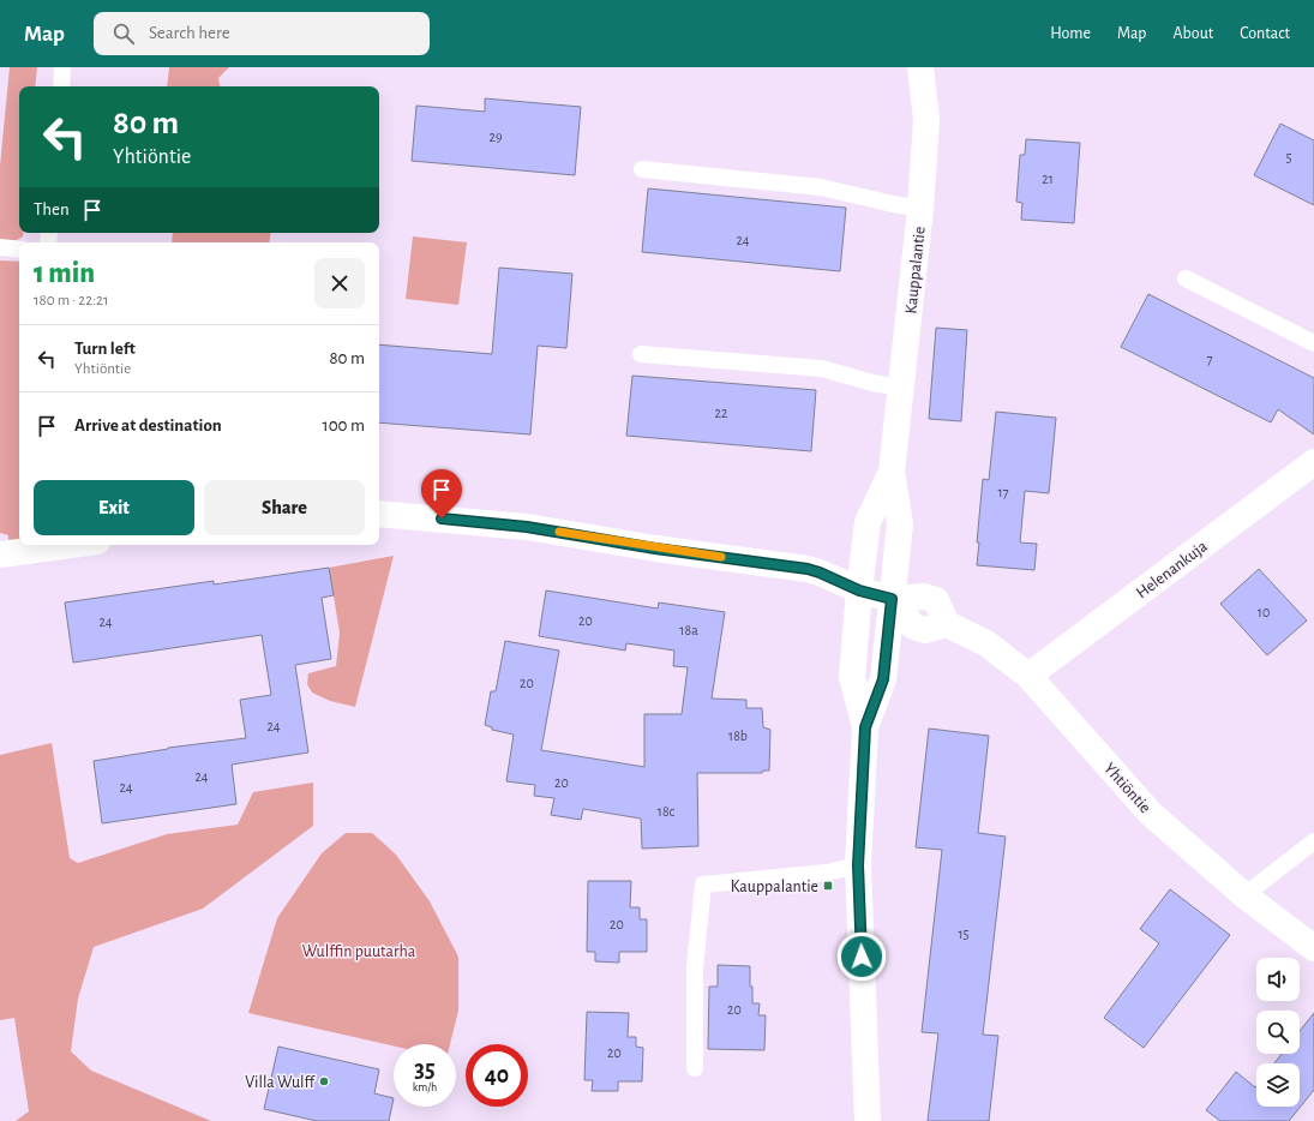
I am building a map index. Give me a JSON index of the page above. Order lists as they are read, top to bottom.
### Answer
{
  "streets": {
    "street": ["Kauppalantie", "Helenankuja", "Yhtiöntie"]
  },
  "crossings": [
    ["Kauppalantie", "Yhtiöntie"],
    ["Helenankuja", "Yhtiöntie"]
  ],
  "parks": ["Wulffin puutarha"],
  "places": {
    "transit": ["Kauppalantie"],
    "other": ["Villa Wulff"]
  },
  "house_numbers": [
    "29",
    "5",
    "21",
    "24",
    "7",
    "22",
    "17",
    "10",
    "20",
    "24",
    "18a",
    "20",
    "24",
    "18b",
    "24",
    "20",
    "24",
    "18c",
    "20",
    "15",
    "20",
    "20"
  ],
  "page": {
    "header": "Map",
    "search": "Search here",
    "nav": [
      "Home",
      "Map",
      "About",
      "Contact"
    ],
    "turn": ["80 m", "Yhtiöntie"],
    "then": "Then",
    "heading": ["1 min", "180 m · 22:21"],
    "list": [
      {
        "name": "Turn left",
        "note": "Yhtiöntie",
        "value": "80 m"
      },
      {
        "name": "Arrive at destination",
        "value": "100 m"
      }
    ],
    "buttons": ["Exit", "Share"],
    "speed": "35 km/h",
    "limit": "40"
  }
}
